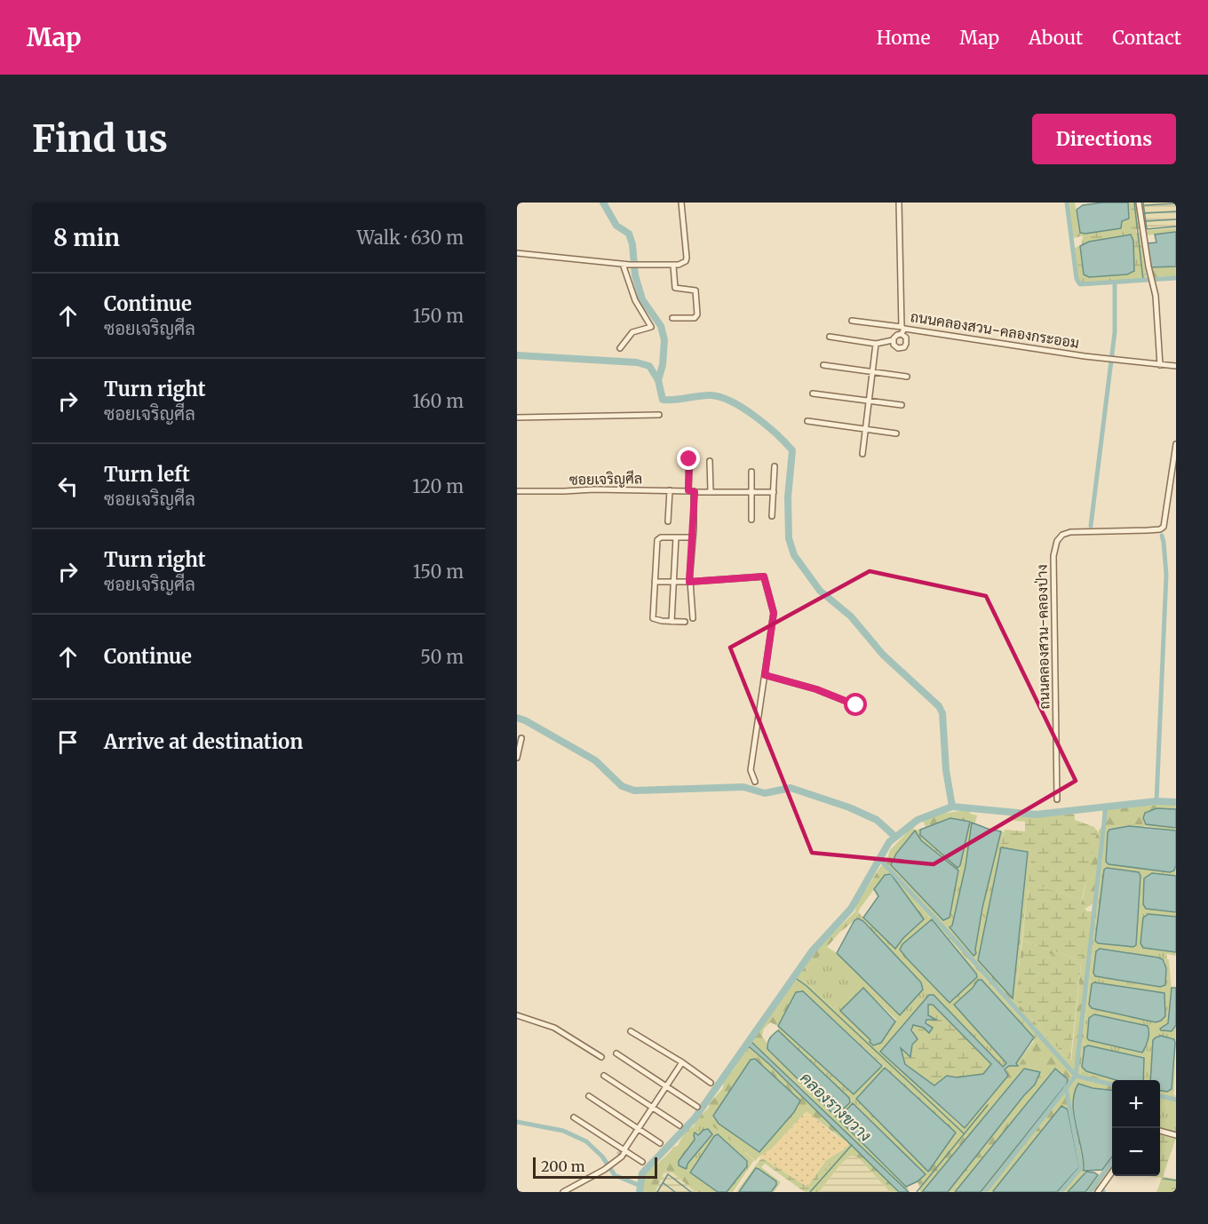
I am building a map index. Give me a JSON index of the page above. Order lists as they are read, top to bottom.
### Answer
{
  "streets": {
    "street": ["ถนนคลองสวน-คลองกระออม", "ซอยเจริญศีล", "ถนนคลองสวน-คลองป่าง"]
  },
  "water": ["คลองรางขวาง"],
  "scale_bar": "200 m",
  "page": {
    "header": "Map",
    "nav": [
      "Home",
      "Map",
      "About",
      "Contact"
    ],
    "buttons": "Directions",
    "title": "Find us",
    "heading": ["8 min", "Walk · 630 m"],
    "list": [
      ["Continue", "ซอยเจริญศีล", "150 m"],
      ["Turn right", "ซอยเจริญศีล", "160 m"],
      ["Turn left", "ซอยเจริญศีล", "120 m"],
      ["Turn right", "ซอยเจริญศีล", "150 m"],
      ["Continue", "50 m"],
      "Arrive at destination"
    ],
    "map_buttons": ["+", "−"],
    "scale": "200 m"
  }
}
